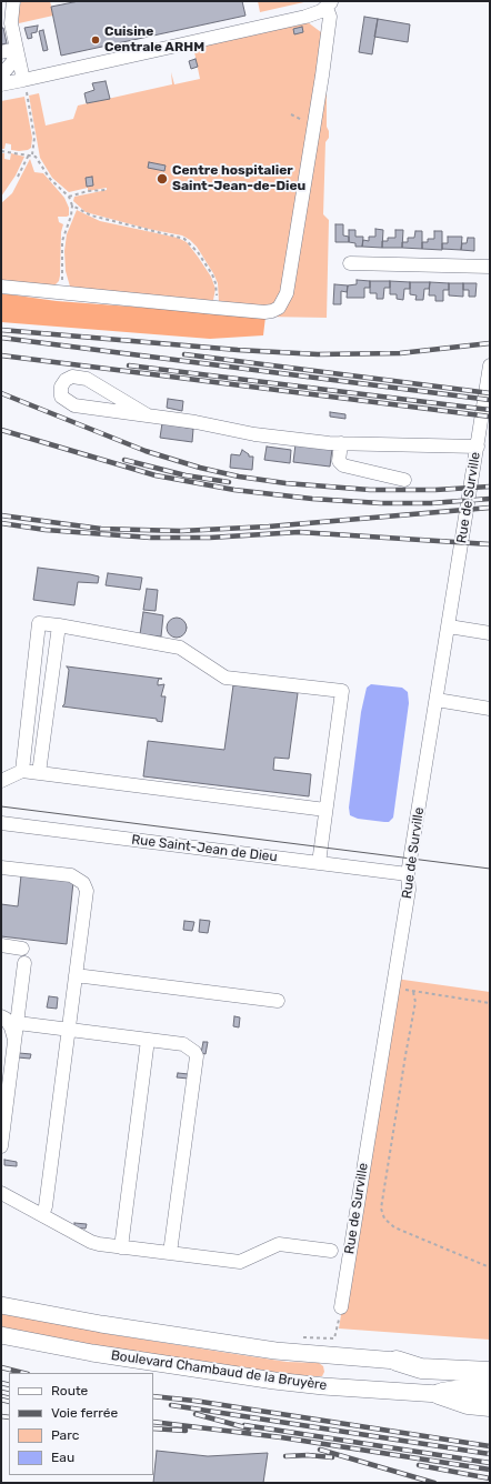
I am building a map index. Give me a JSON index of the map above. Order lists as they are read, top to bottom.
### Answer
{
  "streets": {
    "main road": ["Boulevard Chambaud de la Bruyère"],
    "street": ["Rue de Surville", "Rue Saint-Jean de Dieu"]
  },
  "crossings": [
    ["Rue de Surville", "Rue Saint-Jean de Dieu"]
  ],
  "places": ["Cuisine Centrale ARHM", "Centre hospitalier Saint-Jean-de-Dieu"],
  "legend": [
    "Route",
    "Voie ferrée",
    "Parc",
    "Eau"
  ]
}
